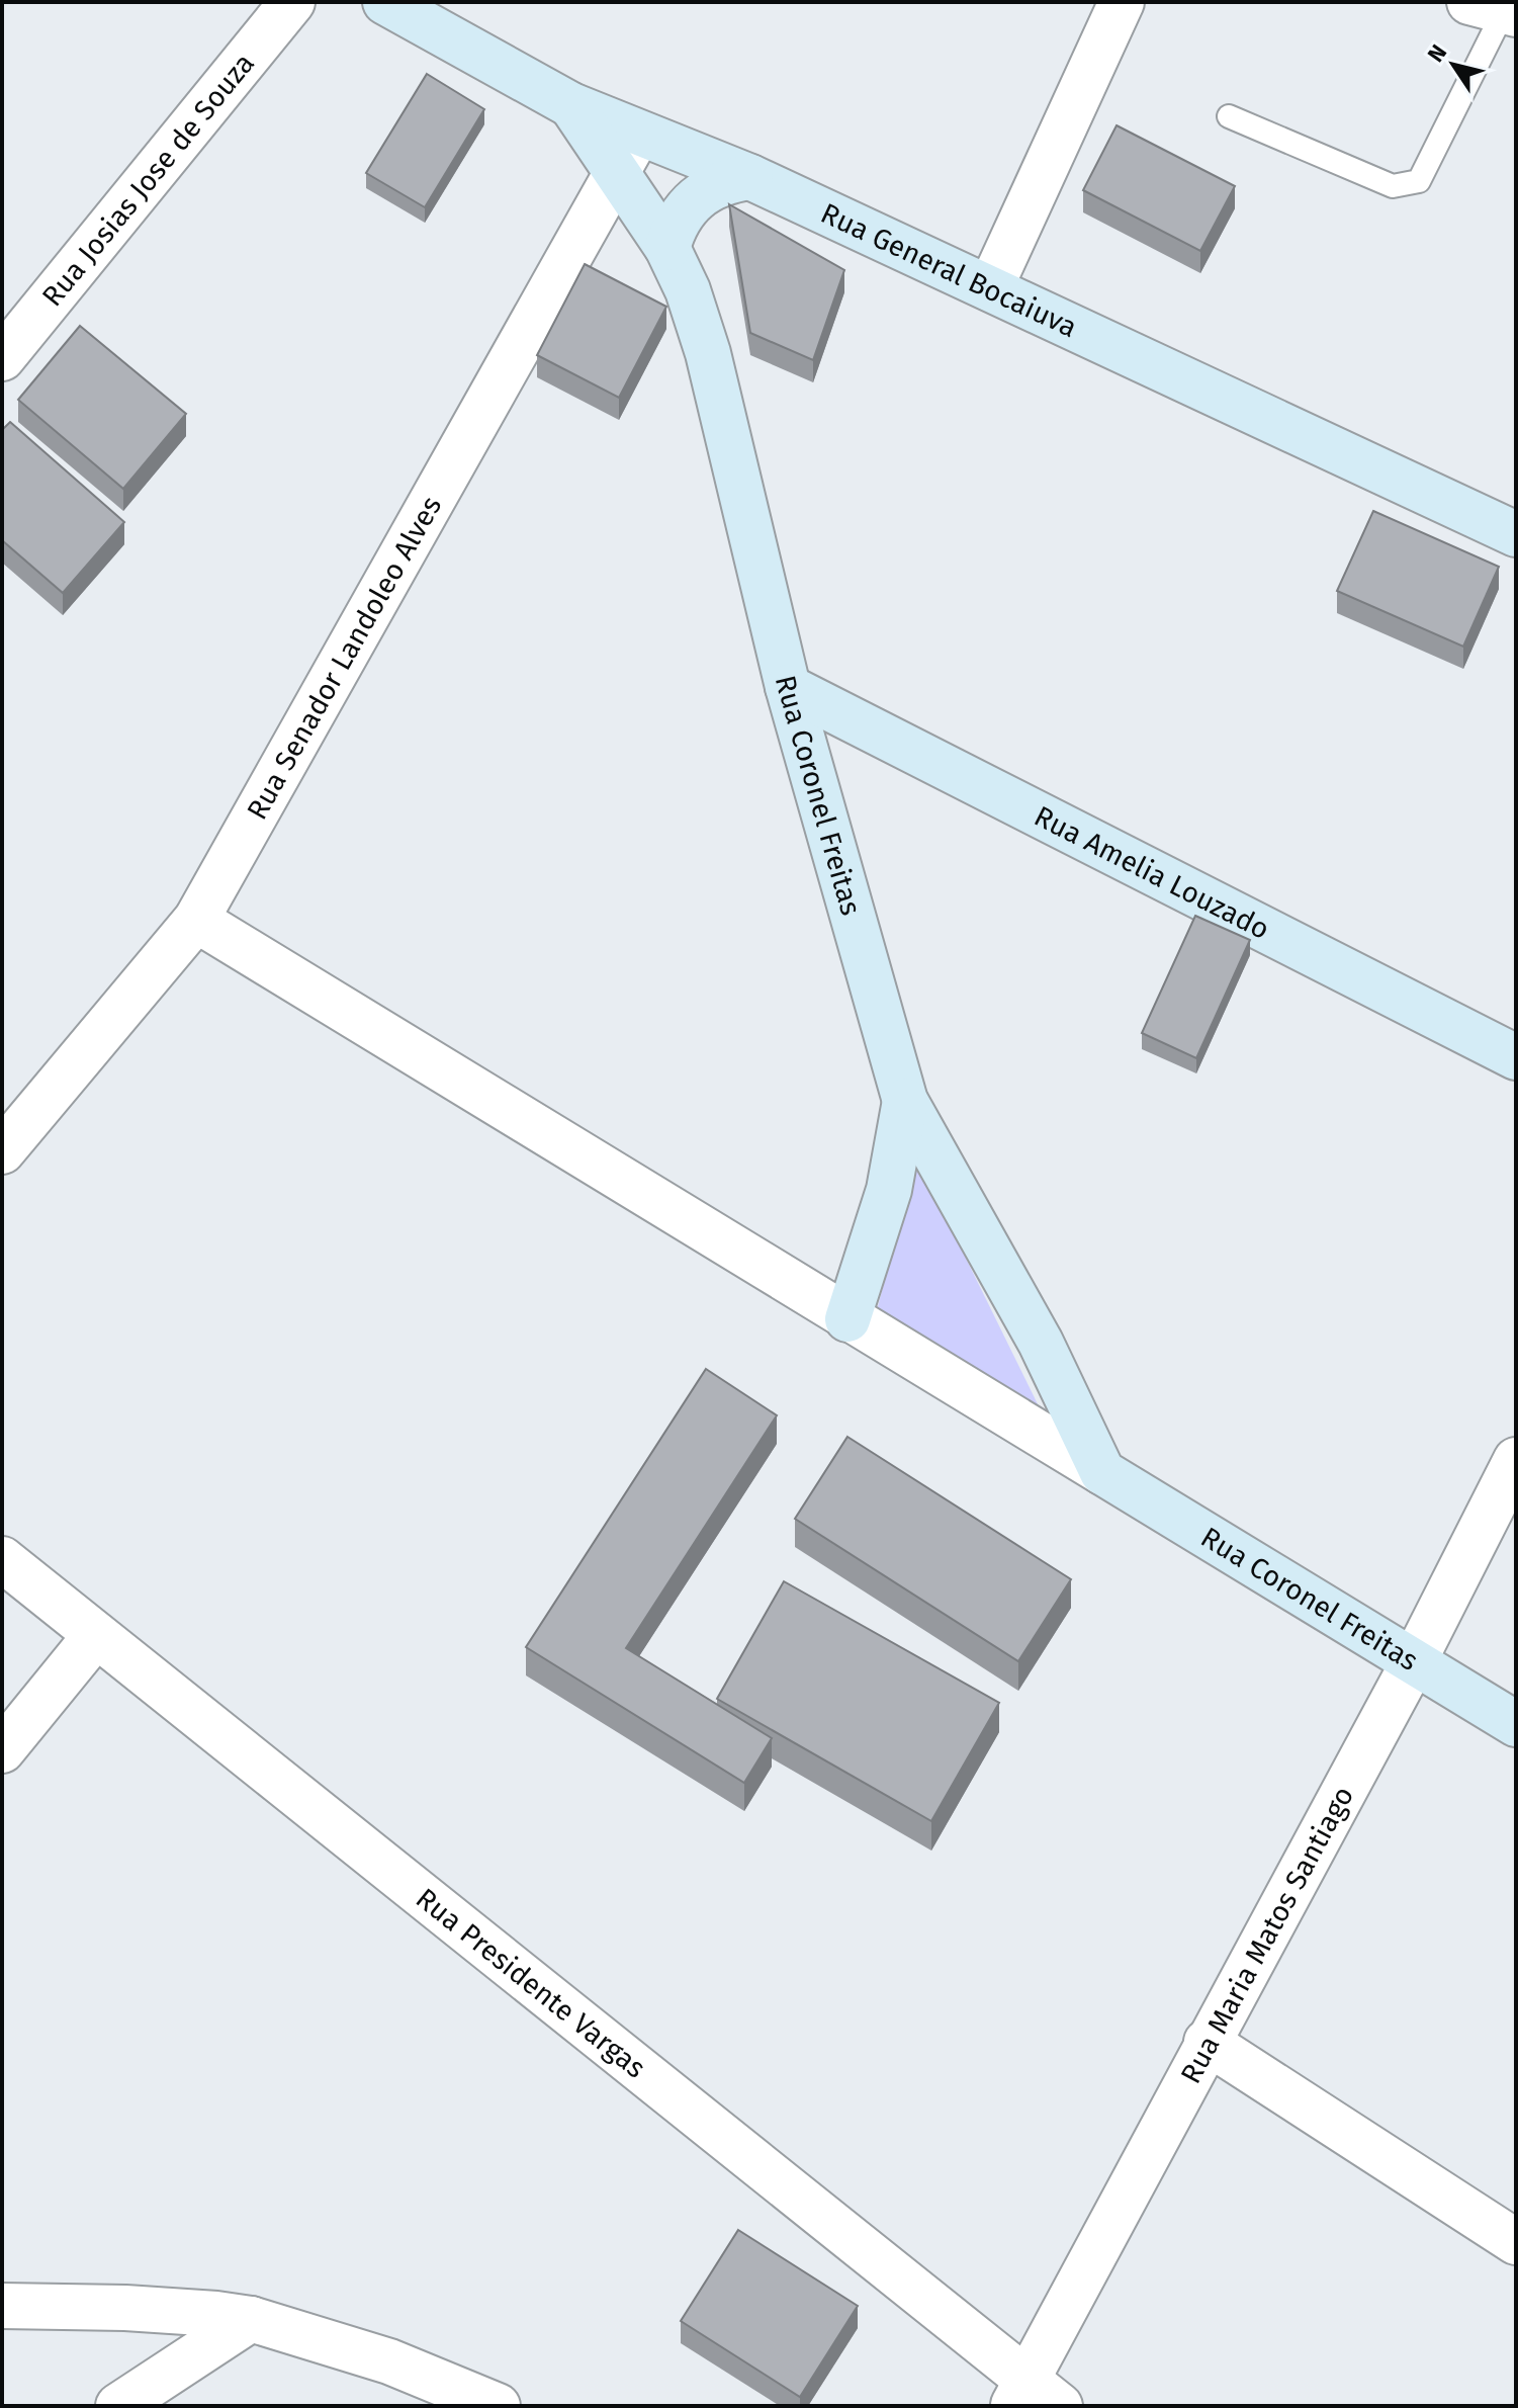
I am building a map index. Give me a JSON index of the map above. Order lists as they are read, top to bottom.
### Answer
{
  "streets": {
    "main road": ["Rua General Bocaiuva", "Rua Coronel Freitas", "Rua Amelia Louzado"],
    "street": [
      "Rua Josias Jose de Souza",
      "Rua Senador Landoleo Alves",
      "Rua Maria Matos Santiago",
      "Rua Presidente Vargas"
    ]
  },
  "crossings": [
    ["Rua General Bocaiuva", "Rua Senador Landoleo Alves"],
    ["Rua General Bocaiuva", "Rua Coronel Freitas"],
    ["Rua Senador Landoleo Alves", "Rua Coronel Freitas"],
    ["Rua Coronel Freitas", "Rua Amelia Louzado"],
    ["Rua Coronel Freitas", "Rua Maria Matos Santiago"],
    ["Rua Maria Matos Santiago", "Rua Presidente Vargas"]
  ],
  "north": "top left"
}
